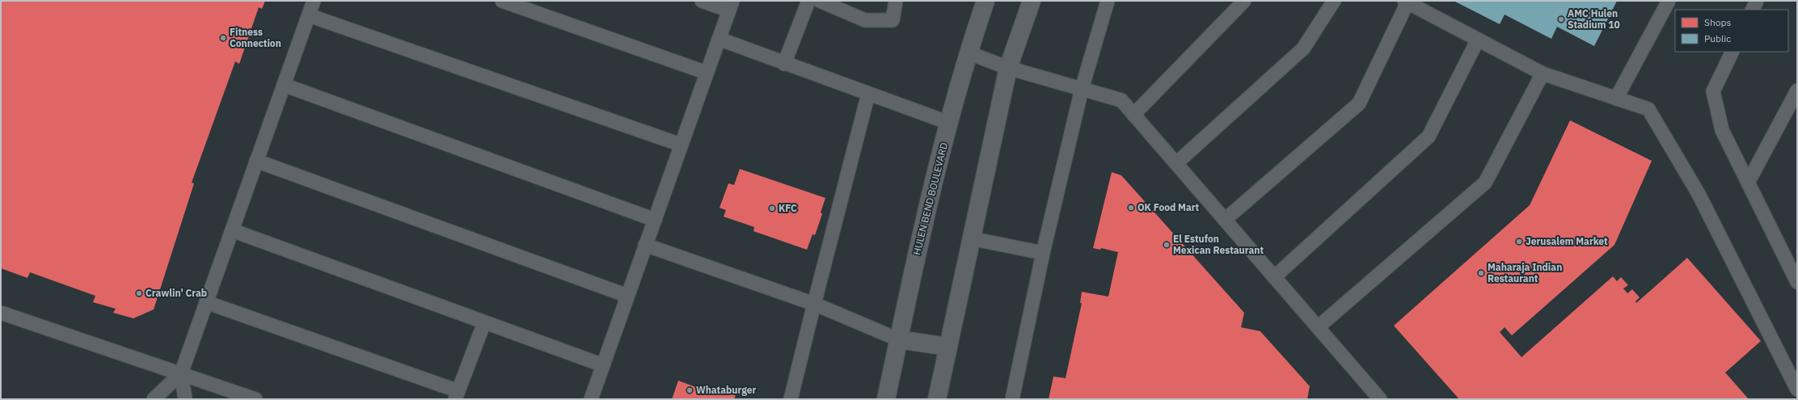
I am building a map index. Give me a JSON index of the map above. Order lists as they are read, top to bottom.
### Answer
{
  "streets": {
    "street": ["HULEN BEND BOULEVARD"]
  },
  "places": [
    "AMC Hulen Stadium 10",
    "Fitness Connection",
    "OK Food Mart",
    "KFC",
    "Jerusalem Market",
    "El Estufon Mexican Restaurant",
    "Maharaja Indian Restaurant",
    "Crawlin' Crab",
    "Whataburger"
  ],
  "legend": ["Shops", "Public"]
}
